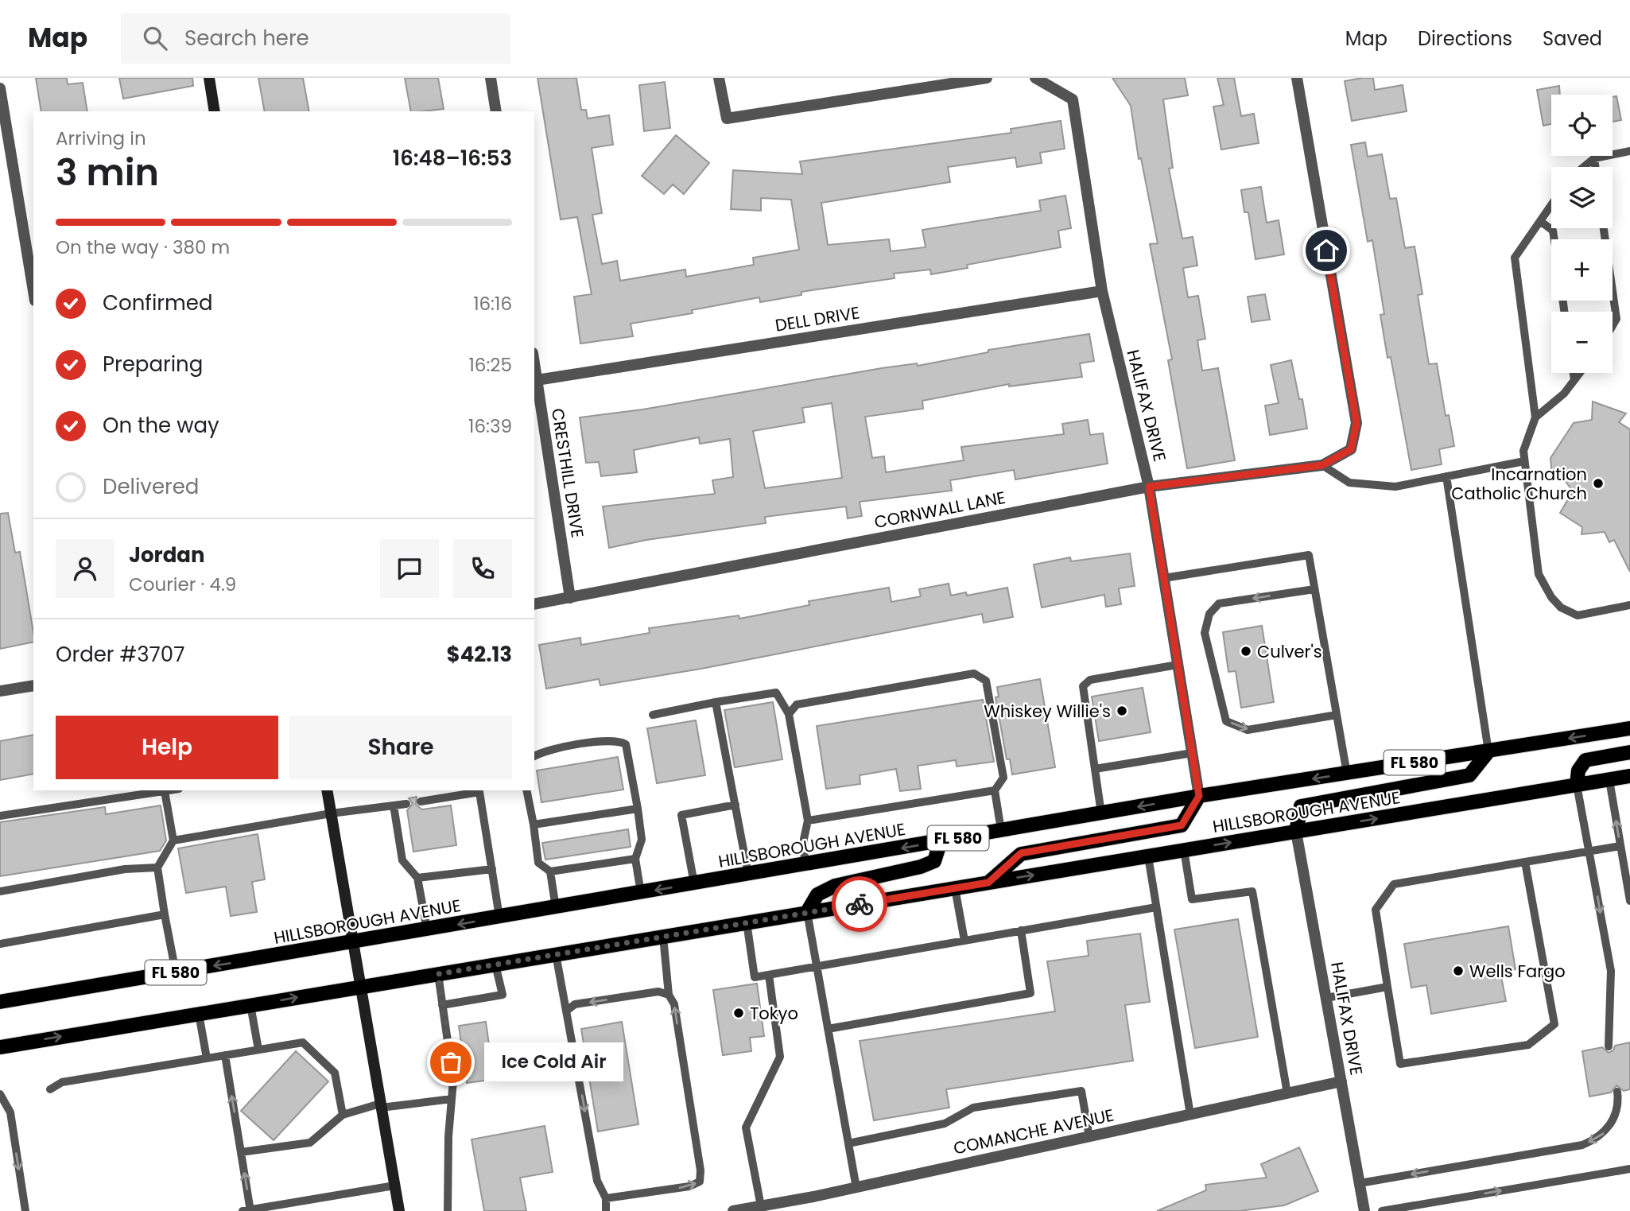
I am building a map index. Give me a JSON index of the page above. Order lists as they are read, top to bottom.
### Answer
{
  "streets": {
    "main road": ["FL 580", "HILLSBOROUGH AVENUE"],
    "street": [
      "DELL DRIVE",
      "HALIFAX DRIVE",
      "CRESTHILL DRIVE",
      "CORNWALL LANE",
      "COMANCHE AVENUE"
    ]
  },
  "crossings": [
    ["DELL DRIVE", "HALIFAX DRIVE"],
    ["DELL DRIVE", "CRESTHILL DRIVE"],
    ["HALIFAX DRIVE", "CORNWALL LANE"],
    ["HALIFAX DRIVE", "HILLSBOROUGH AVENUE"],
    ["HALIFAX DRIVE", "COMANCHE AVENUE"],
    ["CRESTHILL DRIVE", "CORNWALL LANE"]
  ],
  "places": [
    "Incarnation Catholic Church",
    "Culver's",
    "Whiskey Willie's",
    "Wells Fargo",
    "Tokyo",
    "Ice Cold Air"
  ],
  "page": {
    "header": "Map",
    "search": "Search here",
    "nav": ["Map", "Directions", "Saved"],
    "map_buttons": ["+", "−"],
    "heading": ["3 min", "Arriving in", "16:48–16:53"],
    "panel": [
      "Jordan",
      "Courier · 4.9",
      "Order #3707",
      "$42.13"
    ],
    "bar": "On the way · 380 m",
    "list": [
      ["Confirmed", "16:16"],
      ["Preparing", "16:25"],
      ["On the way", "16:39"],
      "Delivered"
    ],
    "buttons": ["Help", "Share"],
    "bubble": "Ice Cold Air"
  }
}
